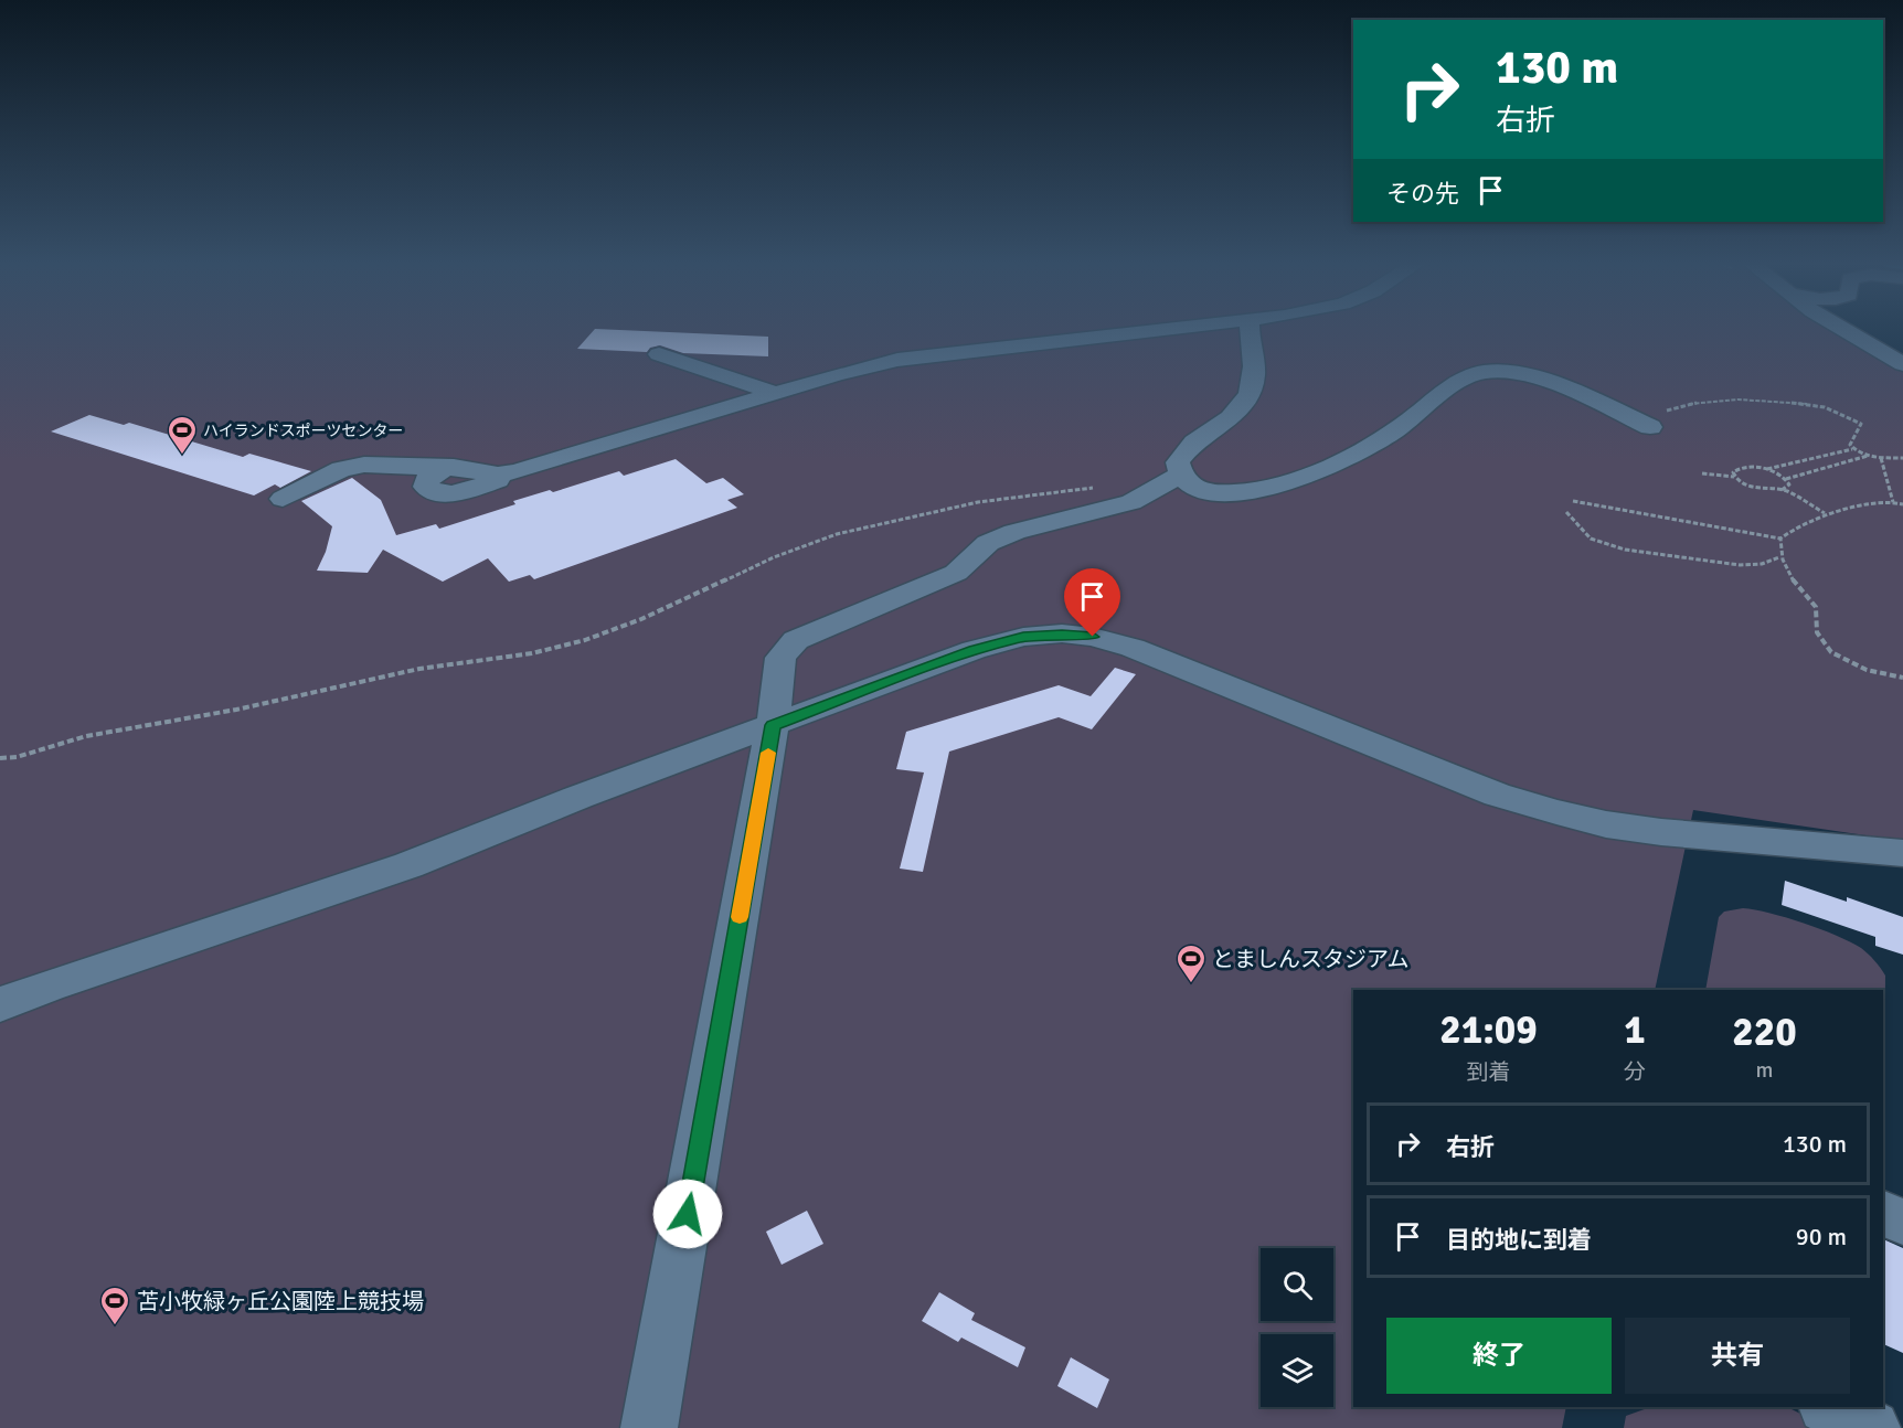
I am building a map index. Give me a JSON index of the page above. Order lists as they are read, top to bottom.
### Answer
{
  "places": {
    "sports": ["ハイランドスポーツセンター", "とましんスタジアム", "苫小牧緑ヶ丘公園陸上競技場"]
  },
  "page": {
    "turn": ["130 m", "右折"],
    "then": "その先",
    "eta": [
      "21:09",
      "到着",
      "1",
      "分",
      "220",
      "m"
    ],
    "list": [
      {
        "name": "右折",
        "value": "130 m"
      },
      {
        "name": "目的地に到着",
        "value": "90 m"
      }
    ],
    "buttons": ["終了", "共有"]
  }
}
